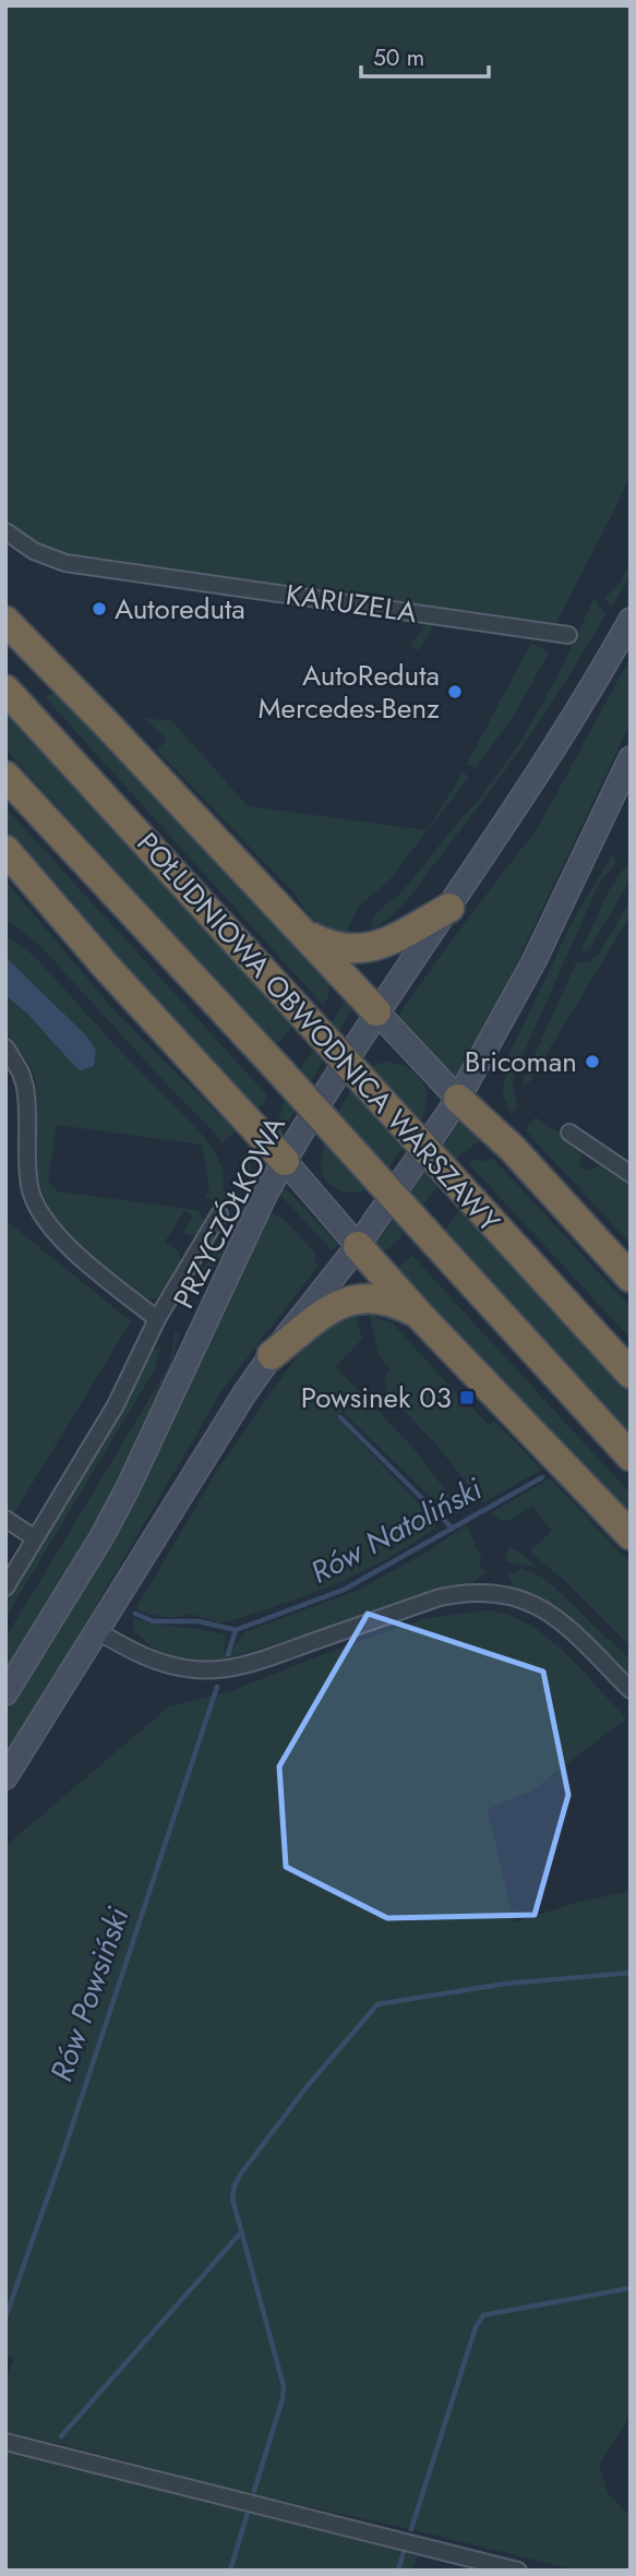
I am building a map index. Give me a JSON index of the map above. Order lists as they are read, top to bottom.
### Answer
{
  "streets": {
    "highway": ["POŁUDNIOWA OBWODNICA WARSZAWY"],
    "main road": ["PRZYCZÓŁKOWA"],
    "street": ["KARUZELA"]
  },
  "water": ["Rów Natoliński", "Rów Powsiński"],
  "places": {
    "other": ["Autoreduta", "AutoReduta Mercedes-Benz", "Bricoman"],
    "transit": ["Powsinek 03"]
  },
  "scale_bar": "50 m"
}
